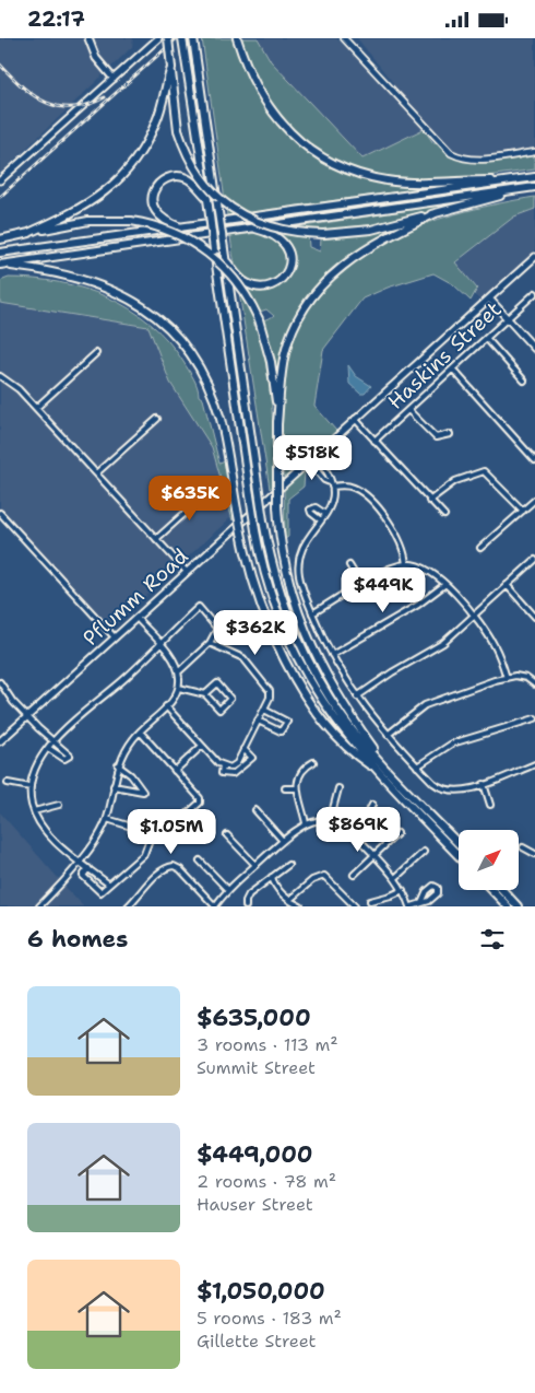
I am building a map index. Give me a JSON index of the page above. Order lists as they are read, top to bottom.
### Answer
{
  "streets": {
    "main road": ["Pflumm Road"],
    "street": ["Haskins Street"]
  },
  "north": "top right",
  "page": {
    "status": "22:17",
    "price": [
      "$518K",
      "$635K",
      "$449K",
      "$362K",
      "$869K",
      "$1.05M"
    ],
    "heading": "6 homes",
    "list": [
      {
        "name": "$635,000",
        "note": "3 rooms · 113 m² · Summit Street"
      },
      {
        "name": "$449,000",
        "note": "2 rooms · 78 m² · Hauser Street"
      },
      {
        "name": "$1,050,000",
        "note": "5 rooms · 183 m² · Gillette Street"
      }
    ]
  }
}
